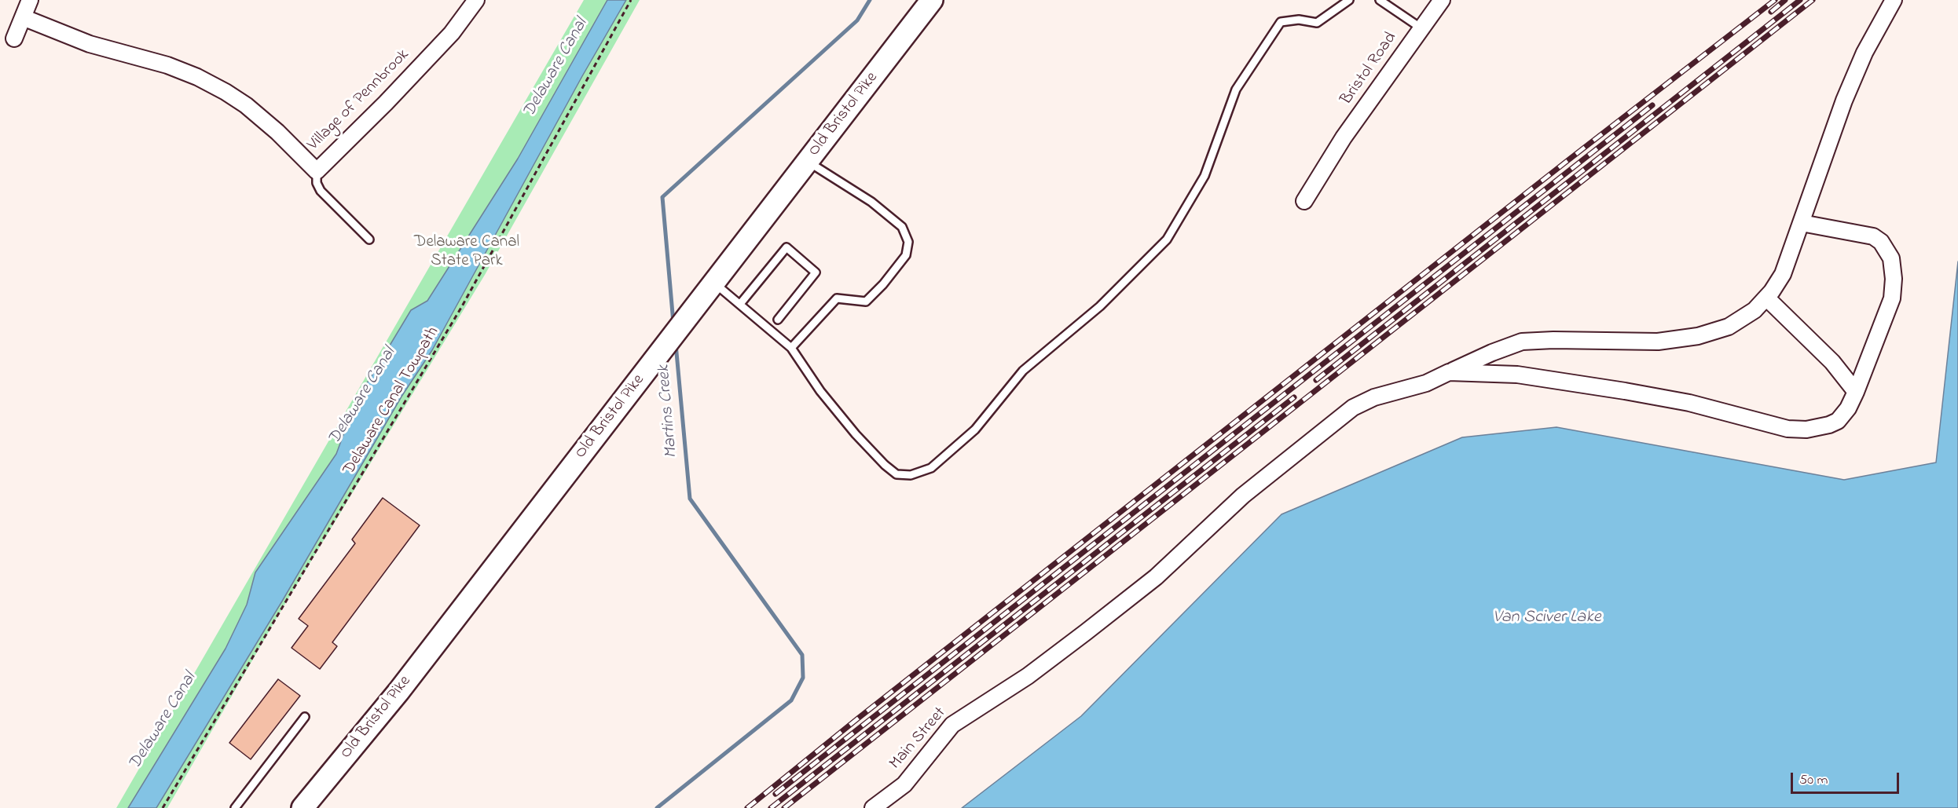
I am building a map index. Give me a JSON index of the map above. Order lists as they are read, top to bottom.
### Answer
{
  "streets": {
    "main road": ["Old Bristol Pike"],
    "street": ["Bristol Road", "Village of Pennbrook", "Main Street"],
    "path": ["Delaware Canal Towpath"]
  },
  "water": ["Delaware Canal", "Martins Creek", "Van Sciver Lake"],
  "parks": ["Delaware Canal State Park"],
  "scale_bar": "50 m"
}
